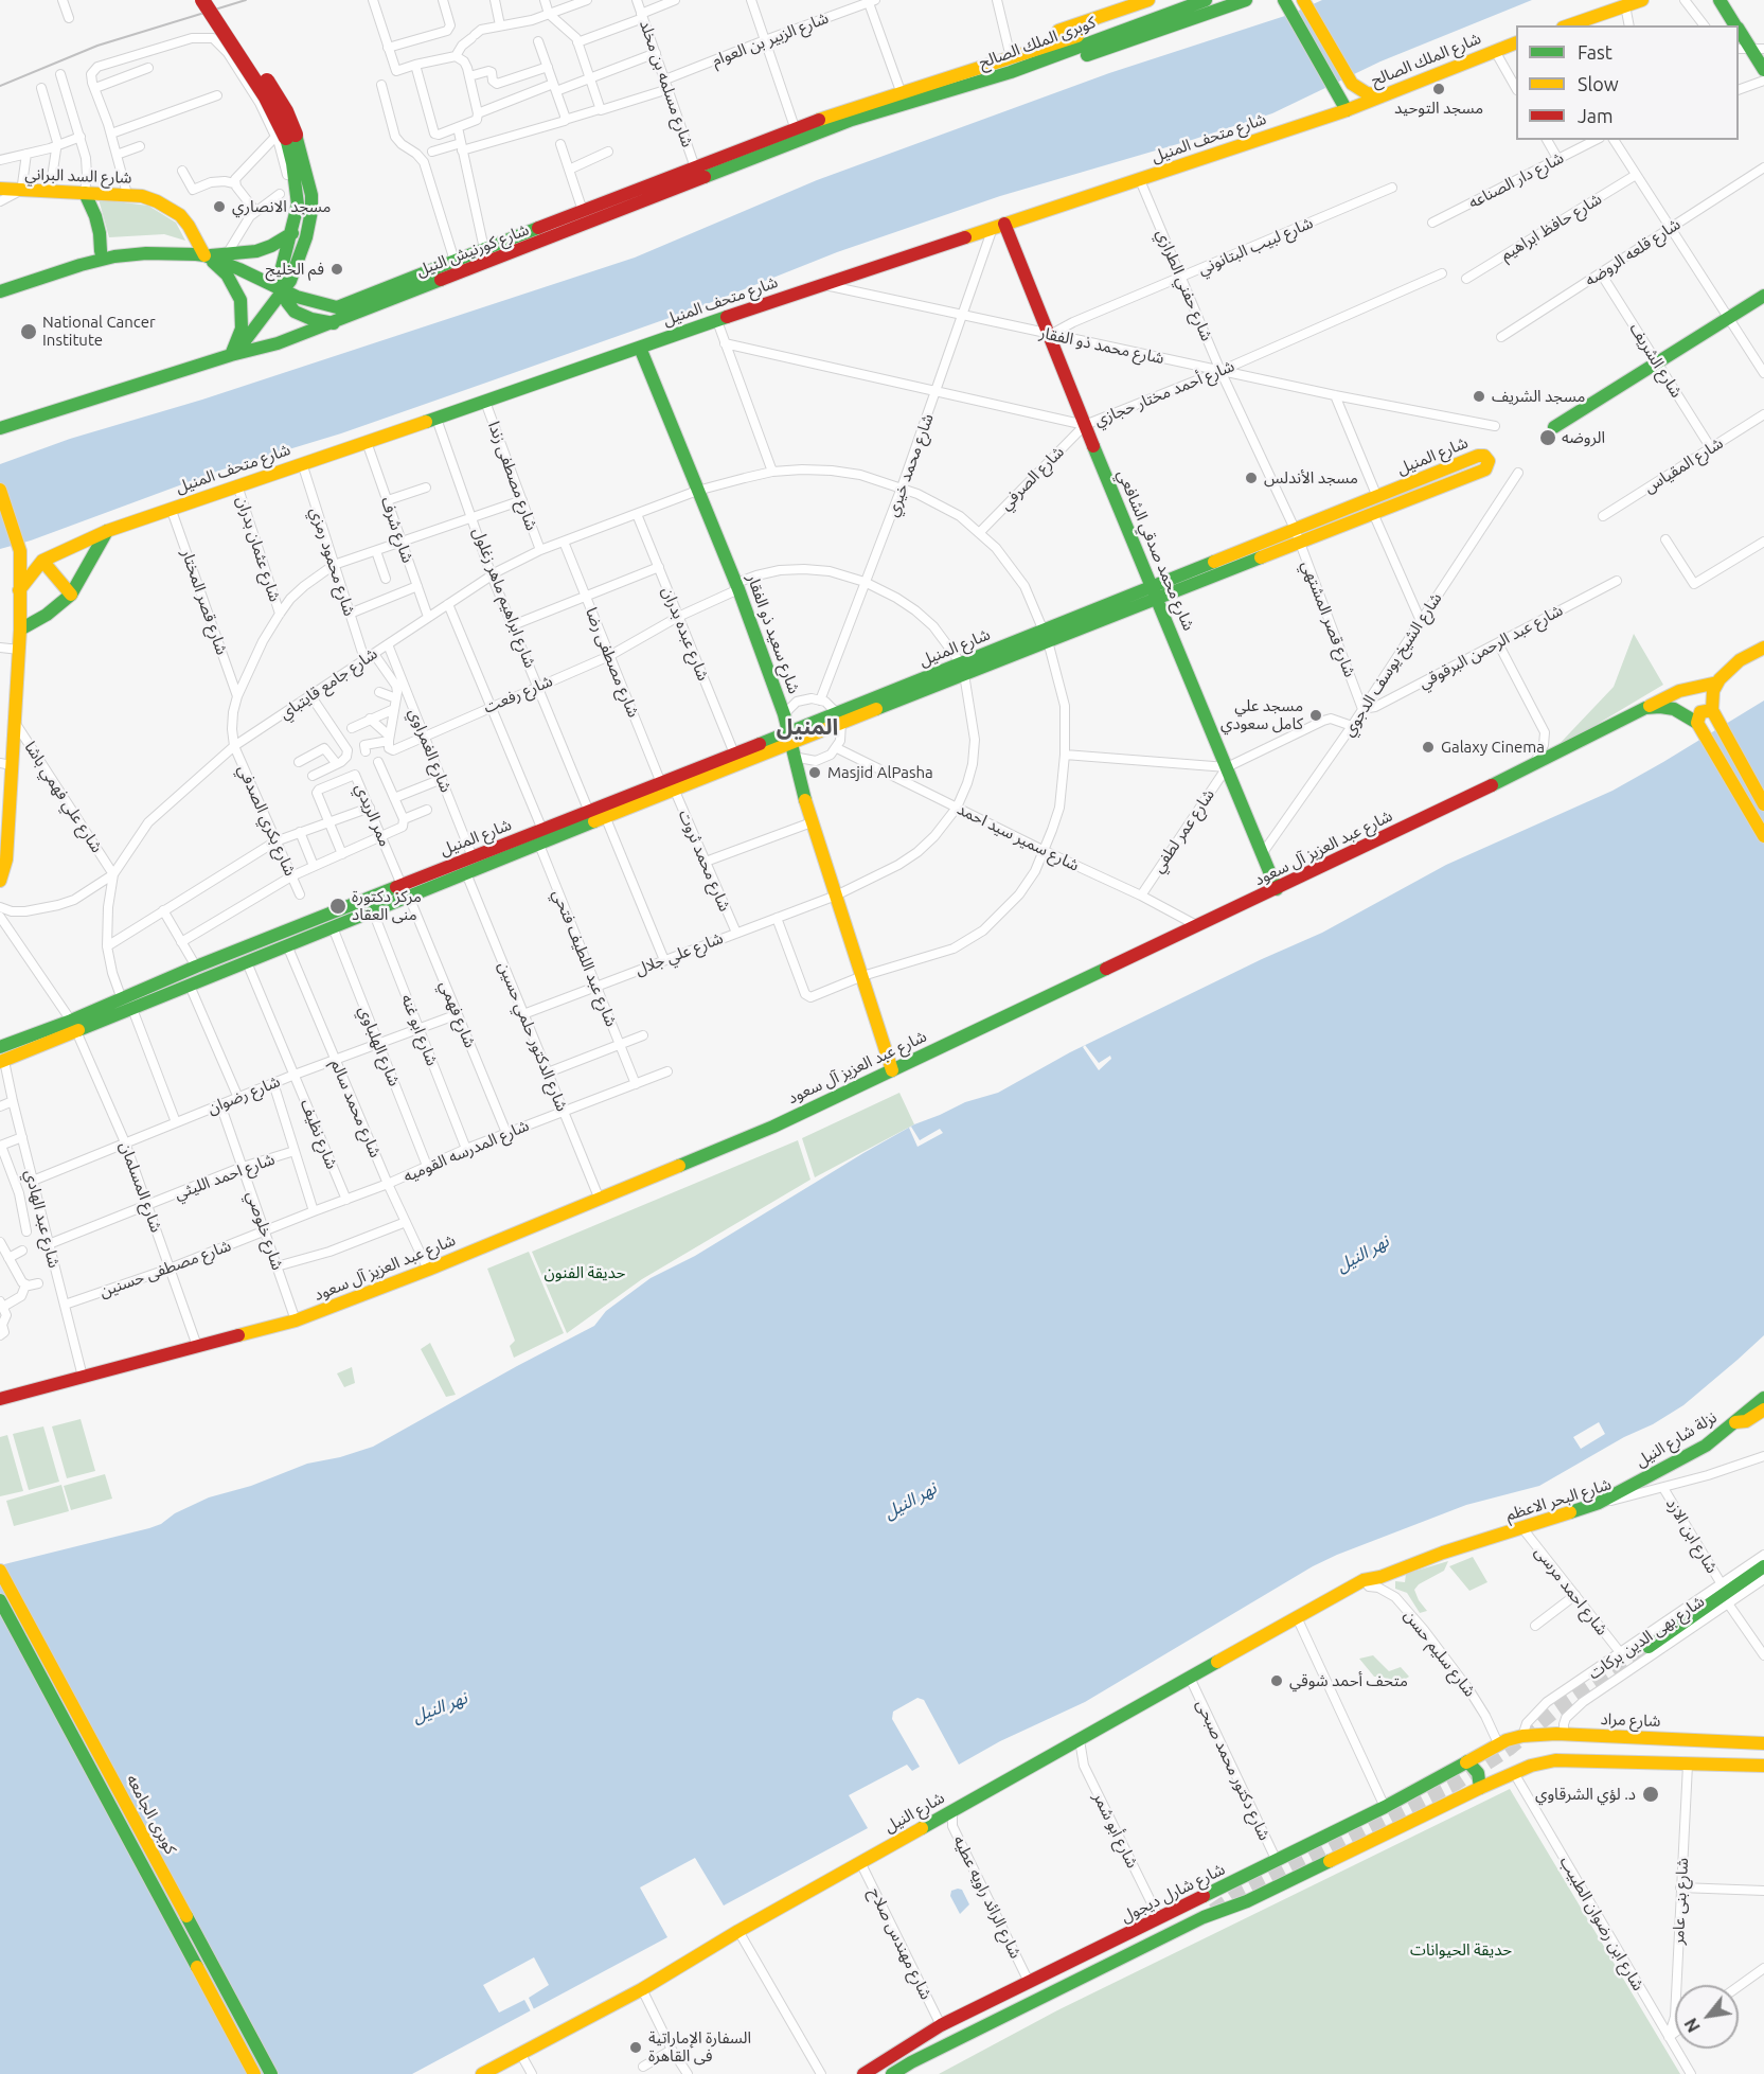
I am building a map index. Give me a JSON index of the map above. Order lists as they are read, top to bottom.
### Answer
{
  "streets": {
    "main road": [
      "كوبرى الملك الصالح",
      "شارع الملك الصالح",
      "شارع متحف المنيل",
      "شارع السد البراني",
      "شارع كورنيش النيل",
      "شارع المنيل",
      "شارع محمد صدقي الشافعي",
      "شارع سعيد ذو الفقار",
      "شارع عبد العزيز آل سعود",
      "نزلة شارع النيل",
      "شارع البحر الاعظم",
      "شارع بهى الدين بركات",
      "شارع مراد",
      "شارع النيل",
      "كوبرى الجامعه",
      "شارع شارل ديجول"
    ],
    "street": [
      "شارع الزبير بن العوام",
      "شارع مسلمه بن مخلد",
      "شارع دار الصناعه",
      "شارع حافظ ابراهيم",
      "شارع لبيب البتانوني",
      "شارع قلعه الروضه",
      "شارع حفني الطرازي",
      "شارع محمد ذو الفقار",
      "شارع الشريف",
      "شارع أحمد مختار حجازي",
      "شارع محمد خيري",
      "شارع المقياس",
      "شارع مصطفى زندا",
      "شارع الصرفي",
      "شارع شرف",
      "شارع عثمان بدران",
      "شارع محمود رمزي",
      "شارع ابراهيم ماهر زغلول",
      "شارع قصر المختار",
      "شارع قصر المشتهي",
      "شارع عبده بدران",
      "شارع عبد الرحمن البرقوقي",
      "شارع مصطفى رضا",
      "شارع الشيخ يوسف الدجوي",
      "شارع جامع قايتباي",
      "شارع رفعت",
      "شارع الغمراوي",
      "شارع علي فهمي باشا",
      "ممر الريدي",
      "شارع بكري الصدفي",
      "شارع عمر لطفي",
      "شارع سمير سيد احمد",
      "شارع محمد ثروت",
      "شارع علي جلال",
      "شارع عبد اللطيف فتحي",
      "شارع فهمي",
      "شارع ابو غنه",
      "شارع الدكتور حلمي حسين",
      "شارع الهلباوي",
      "شارع رضوان",
      "شارع محمد سالم",
      "شارع نظيف",
      "شارع المدرسه القوميه",
      "شارع احمد الليثي",
      "شارع المسلمان",
      "شارع عبد الهادي",
      "شارع خلوصي",
      "شارع مصطفى حسنين",
      "شارع ابن الازد",
      "شارع احمد مرسى",
      "شارع سليم حسن",
      "شارع دكتور محمد صبحى",
      "شارع أبو شمر",
      "شارع الرائد راويه عطيه",
      "شارع بنى عامر",
      "شارع ابن رضوان الطبيب",
      "شارع مهندس صلاح"
    ]
  },
  "crossings": [
    ["شارع الزبير بن العوام", "شارع مسلمه بن مخلد"],
    ["كوبرى الملك الصالح", "شارع كورنيش النيل"],
    ["شارع الملك الصالح", "شارع متحف المنيل"],
    ["شارع مسلمه بن مخلد", "شارع كورنيش النيل"],
    ["شارع متحف المنيل", "شارع حفني الطرازي"],
    ["شارع متحف المنيل", "شارع محمد ذو الفقار"],
    ["شارع متحف المنيل", "شارع محمد خيري"],
    ["شارع متحف المنيل", "شارع مصطفى زندا"],
    ["شارع متحف المنيل", "شارع شرف"],
    ["شارع متحف المنيل", "شارع عثمان بدران"],
    ["شارع متحف المنيل", "شارع محمد صدقي الشافعي"],
    ["شارع متحف المنيل", "شارع محمود رمزي"],
    ["شارع متحف المنيل", "شارع ابراهيم ماهر زغلول"],
    ["شارع متحف المنيل", "شارع قصر المختار"],
    ["شارع متحف المنيل", "شارع سعيد ذو الفقار"],
    ["شارع السد البراني", "شارع كورنيش النيل"],
    ["شارع لبيب البتانوني", "شارع حفني الطرازي"],
    ["شارع لبيب البتانوني", "شارع محمد ذو الفقار"],
    ["شارع لبيب البتانوني", "شارع محمد صدقي الشافعي"],
    ["شارع قلعه الروضه", "شارع الشريف"],
    ["شارع حفني الطرازي", "شارع محمد ذو الفقار"],
    ["شارع حفني الطرازي", "شارع أحمد مختار حجازي"],
    ["شارع حفني الطرازي", "شارع المنيل"],
    ["شارع حفني الطرازي", "شارع قصر المشتهي"],
    ["شارع محمد ذو الفقار", "شارع أحمد مختار حجازي"],
    ["شارع محمد ذو الفقار", "شارع محمد خيري"],
    ["شارع محمد ذو الفقار", "شارع محمد صدقي الشافعي"],
    ["شارع الشريف", "شارع المقياس"],
    ["شارع أحمد مختار حجازي", "شارع محمد خيري"],
    ["شارع أحمد مختار حجازي", "شارع الصرفي"],
    ["شارع أحمد مختار حجازي", "شارع محمد صدقي الشافعي"],
    ["شارع المنيل", "شارع محمد صدقي الشافعي"],
    ["شارع المنيل", "شارع ابراهيم ماهر زغلول"],
    ["شارع المنيل", "شارع قصر المشتهي"],
    ["شارع المنيل", "شارع عبده بدران"],
    ["شارع المنيل", "شارع سعيد ذو الفقار"],
    ["شارع المنيل", "شارع مصطفى رضا"],
    ["شارع المنيل", "شارع جامع قايتباي"],
    ["شارع المنيل", "شارع رفعت"],
    ["شارع المنيل", "شارع الغمراوي"],
    ["شارع المنيل", "ممر الريدي"],
    ["شارع المنيل", "شارع محمد ثروت"],
    ["شارع المنيل", "شارع علي جلال"],
    ["شارع المنيل", "شارع عبد اللطيف فتحي"],
    ["شارع المنيل", "شارع فهمي"],
    ["شارع المنيل", "شارع ابو غنه"],
    ["شارع المنيل", "شارع الدكتور حلمي حسين"],
    ["شارع المنيل", "شارع الهلباوي"],
    ["شارع المنيل", "شارع محمد سالم"],
    ["شارع المنيل", "شارع نظيف"],
    ["شارع المنيل", "شارع المسلمان"],
    ["شارع المنيل", "شارع عبد الهادي"],
    ["شارع محمد خيري", "شارع محمد صدقي الشافعي"],
    ["شارع محمد خيري", "شارع جامع قايتباي"],
    ["شارع محمد خيري", "شارع رفعت"],
    ["شارع مصطفى زندا", "شارع جامع قايتباي"],
    ["شارع الصرفي", "شارع محمد صدقي الشافعي"],
    ["شارع الصرفي", "شارع جامع قايتباي"],
    ["شارع شرف", "شارع جامع قايتباي"],
    ["شارع محمد صدقي الشافعي", "شارع الشيخ يوسف الدجوي"],
    ["شارع محمد صدقي الشافعي", "شارع عمر لطفي"],
    ["شارع محمد صدقي الشافعي", "شارع عبد العزيز آل سعود"],
    ["شارع محمود رمزي", "شارع جامع قايتباي"],
    ["شارع ابراهيم ماهر زغلول", "شارع جامع قايتباي"],
    ["شارع ابراهيم ماهر زغلول", "شارع رفعت"],
    ["شارع قصر المشتهي", "شارع عبد الرحمن البرقوقي"],
    ["شارع قصر المشتهي", "شارع الشيخ يوسف الدجوي"],
    ["شارع عبده بدران", "شارع جامع قايتباي"],
    ["شارع عبده بدران", "شارع رفعت"],
    ["شارع سعيد ذو الفقار", "شارع جامع قايتباي"],
    ["شارع سعيد ذو الفقار", "شارع رفعت"],
    ["شارع سعيد ذو الفقار", "شارع عبد العزيز آل سعود"],
    ["شارع سعيد ذو الفقار", "شارع علي جلال"],
    ["شارع عبد الرحمن البرقوقي", "شارع الشيخ يوسف الدجوي"],
    ["شارع مصطفى رضا", "شارع جامع قايتباي"],
    ["شارع مصطفى رضا", "شارع رفعت"],
    ["شارع مصطفى رضا", "شارع محمد ثروت"],
    ["شارع جامع قايتباي", "شارع الغمراوي"],
    ["شارع جامع قايتباي", "شارع علي فهمي باشا"],
    ["شارع جامع قايتباي", "شارع بكري الصدفي"],
    ["شارع جامع قايتباي", "شارع سمير سيد احمد"],
    ["شارع جامع قايتباي", "شارع عبد اللطيف فتحي"],
    ["شارع جامع قايتباي", "شارع رضوان"],
    ["شارع رفعت", "شارع الغمراوي"],
    ["شارع رفعت", "شارع علي جلال"],
    ["شارع رفعت", "شارع عبد اللطيف فتحي"],
    ["ممر الريدي", "شارع فهمي"],
    ["شارع عمر لطفي", "شارع سمير سيد احمد"],
    ["شارع سمير سيد احمد", "شارع عبد العزيز آل سعود"],
    ["شارع سمير سيد احمد", "شارع علي جلال"],
    ["شارع عبد العزيز آل سعود", "شارع الدكتور حلمي حسين"],
    ["شارع عبد العزيز آل سعود", "شارع محمد سالم"],
    ["شارع عبد العزيز آل سعود", "شارع المسلمان"],
    ["شارع عبد العزيز آل سعود", "شارع عبد الهادي"],
    ["شارع عبد العزيز آل سعود", "شارع خلوصي"],
    ["شارع محمد ثروت", "شارع علي جلال"],
    ["شارع علي جلال", "شارع عبد اللطيف فتحي"],
    ["شارع علي جلال", "شارع الدكتور حلمي حسين"],
    ["شارع عبد اللطيف فتحي", "شارع المدرسه القوميه"],
    ["شارع فهمي", "شارع رضوان"],
    ["شارع فهمي", "شارع المدرسه القوميه"],
    ["شارع ابو غنه", "شارع رضوان"],
    ["شارع ابو غنه", "شارع المدرسه القوميه"],
    ["شارع الدكتور حلمي حسين", "شارع المدرسه القوميه"],
    ["شارع الهلباوي", "شارع رضوان"],
    ["شارع الهلباوي", "شارع المدرسه القوميه"],
    ["شارع رضوان", "شارع محمد سالم"],
    ["شارع رضوان", "شارع نظيف"],
    ["شارع رضوان", "شارع المسلمان"],
    ["شارع رضوان", "شارع عبد الهادي"],
    ["شارع رضوان", "شارع خلوصي"],
    ["شارع محمد سالم", "شارع المدرسه القوميه"],
    ["شارع نظيف", "شارع المدرسه القوميه"],
    ["شارع المدرسه القوميه", "شارع خلوصي"],
    ["شارع المدرسه القوميه", "شارع مصطفى حسنين"],
    ["شارع احمد الليثي", "شارع المسلمان"],
    ["شارع احمد الليثي", "شارع عبد الهادي"],
    ["شارع احمد الليثي", "شارع خلوصي"],
    ["شارع المسلمان", "شارع مصطفى حسنين"],
    ["شارع عبد الهادي", "شارع مصطفى حسنين"],
    ["شارع خلوصي", "شارع مصطفى حسنين"],
    ["نزلة شارع النيل", "شارع البحر الاعظم"],
    ["شارع البحر الاعظم", "شارع ابن الازد"],
    ["شارع البحر الاعظم", "شارع احمد مرسى"],
    ["شارع البحر الاعظم", "شارع سليم حسن"],
    ["شارع البحر الاعظم", "شارع النيل"],
    ["شارع بهى الدين بركات", "شارع مراد"],
    ["شارع سليم حسن", "شارع مراد"],
    ["شارع سليم حسن", "شارع النيل"],
    ["شارع سليم حسن", "شارع شارل ديجول"],
    ["شارع مراد", "شارع شارل ديجول"],
    ["شارع دكتور محمد صبحى", "شارع النيل"],
    ["شارع دكتور محمد صبحى", "شارع شارل ديجول"],
    ["شارع النيل", "شارع أبو شمر"],
    ["شارع النيل", "شارع الرائد راويه عطيه"],
    ["شارع النيل", "شارع مهندس صلاح"],
    ["شارع أبو شمر", "شارع شارل ديجول"],
    ["شارع شارل ديجول", "شارع الرائد راويه عطيه"],
    ["شارع شارل ديجول", "شارع مهندس صلاح"],
    ["شارع بنى عامر", "شارع ابن رضوان الطبيب"]
  ],
  "districts": ["المنيل"],
  "water": ["نهر النيل"],
  "parks": ["حديقة الفنون", "حديقة الحيوانات"],
  "places": [
    "مسجد التوحيد",
    "مسجد الانصاري",
    "فم الخليج",
    "National Cancer Institute",
    "مسجد الشريف",
    "الروضه",
    "مسجد الأندلس",
    "مسجد علي كامل سعودي",
    "Galaxy Cinema",
    "Masjid AlPasha",
    "مركز دكتورة منى العقاد",
    "متحف أحمد شوقي",
    "د. لؤي الشرقاوي",
    "السفارة الإماراتية فى القاهرة"
  ],
  "legend": ["Fast", "Slow", "Jam"],
  "north": "bottom left"
}
